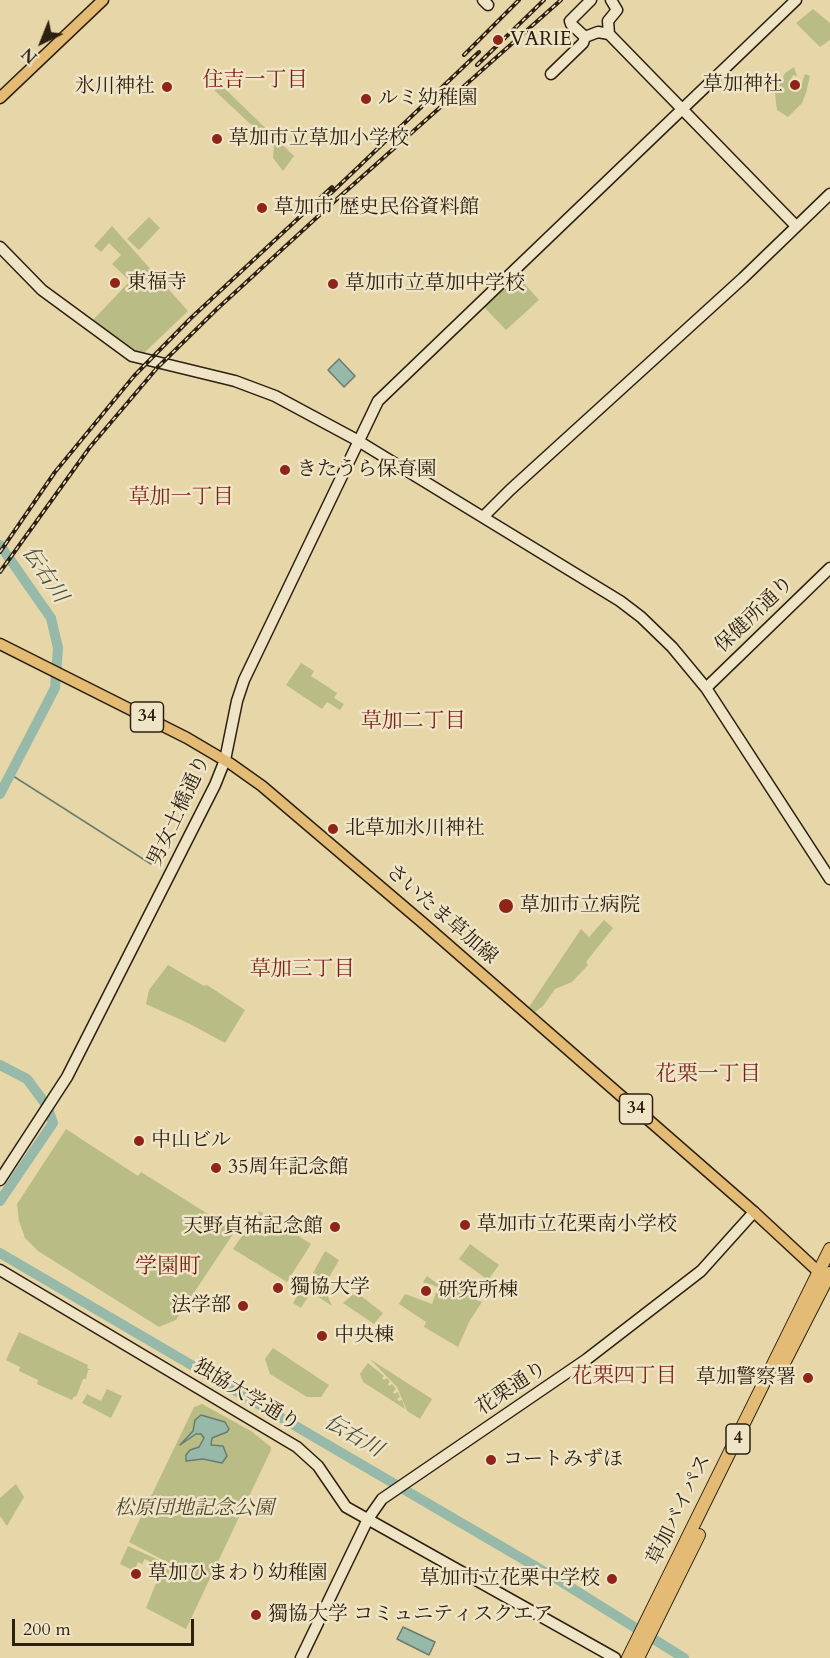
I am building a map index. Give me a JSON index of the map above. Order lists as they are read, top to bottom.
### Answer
{
  "streets": {
    "highway": ["4", "草加バイパス"],
    "main road": ["34", "さいたま草加線"],
    "street": [
      "保健所通り",
      "男女土橋通り",
      "花栗通り",
      "独協大学通り"
    ]
  },
  "crossings": [
    ["男女土橋通り", "さいたま草加線"],
    ["さいたま草加線", "花栗通り"],
    ["さいたま草加線", "草加バイパス"],
    ["花栗通り", "独協大学通り"]
  ],
  "districts": [
    "住吉一丁目",
    "草加一丁目",
    "草加二丁目",
    "草加三丁目",
    "花栗一丁目",
    "学園町",
    "花栗四丁目"
  ],
  "water": ["伝右川"],
  "parks": ["松原団地記念公園"],
  "places": [
    "VARIE",
    "草加神社",
    "氷川神社",
    "ルミ幼稚園",
    "草加市立草加小学校",
    "草加市 歴史民俗資料館",
    "東福寺",
    "草加市立草加中学校",
    "きたうら保育園",
    "北草加氷川神社",
    "草加市立病院",
    "中山ビル",
    "35周年記念館",
    "草加市立花栗南小学校",
    "天野貞祐記念館",
    "獨協大学",
    "研究所棟",
    "法学部",
    "中央棟",
    "草加警察署",
    "コートみずほ",
    "草加ひまわり幼稚園",
    "草加市立花栗中学校",
    "獨協大学 コミュニティスクエア"
  ],
  "scale_bar": "200 m",
  "north": "bottom left"
}
